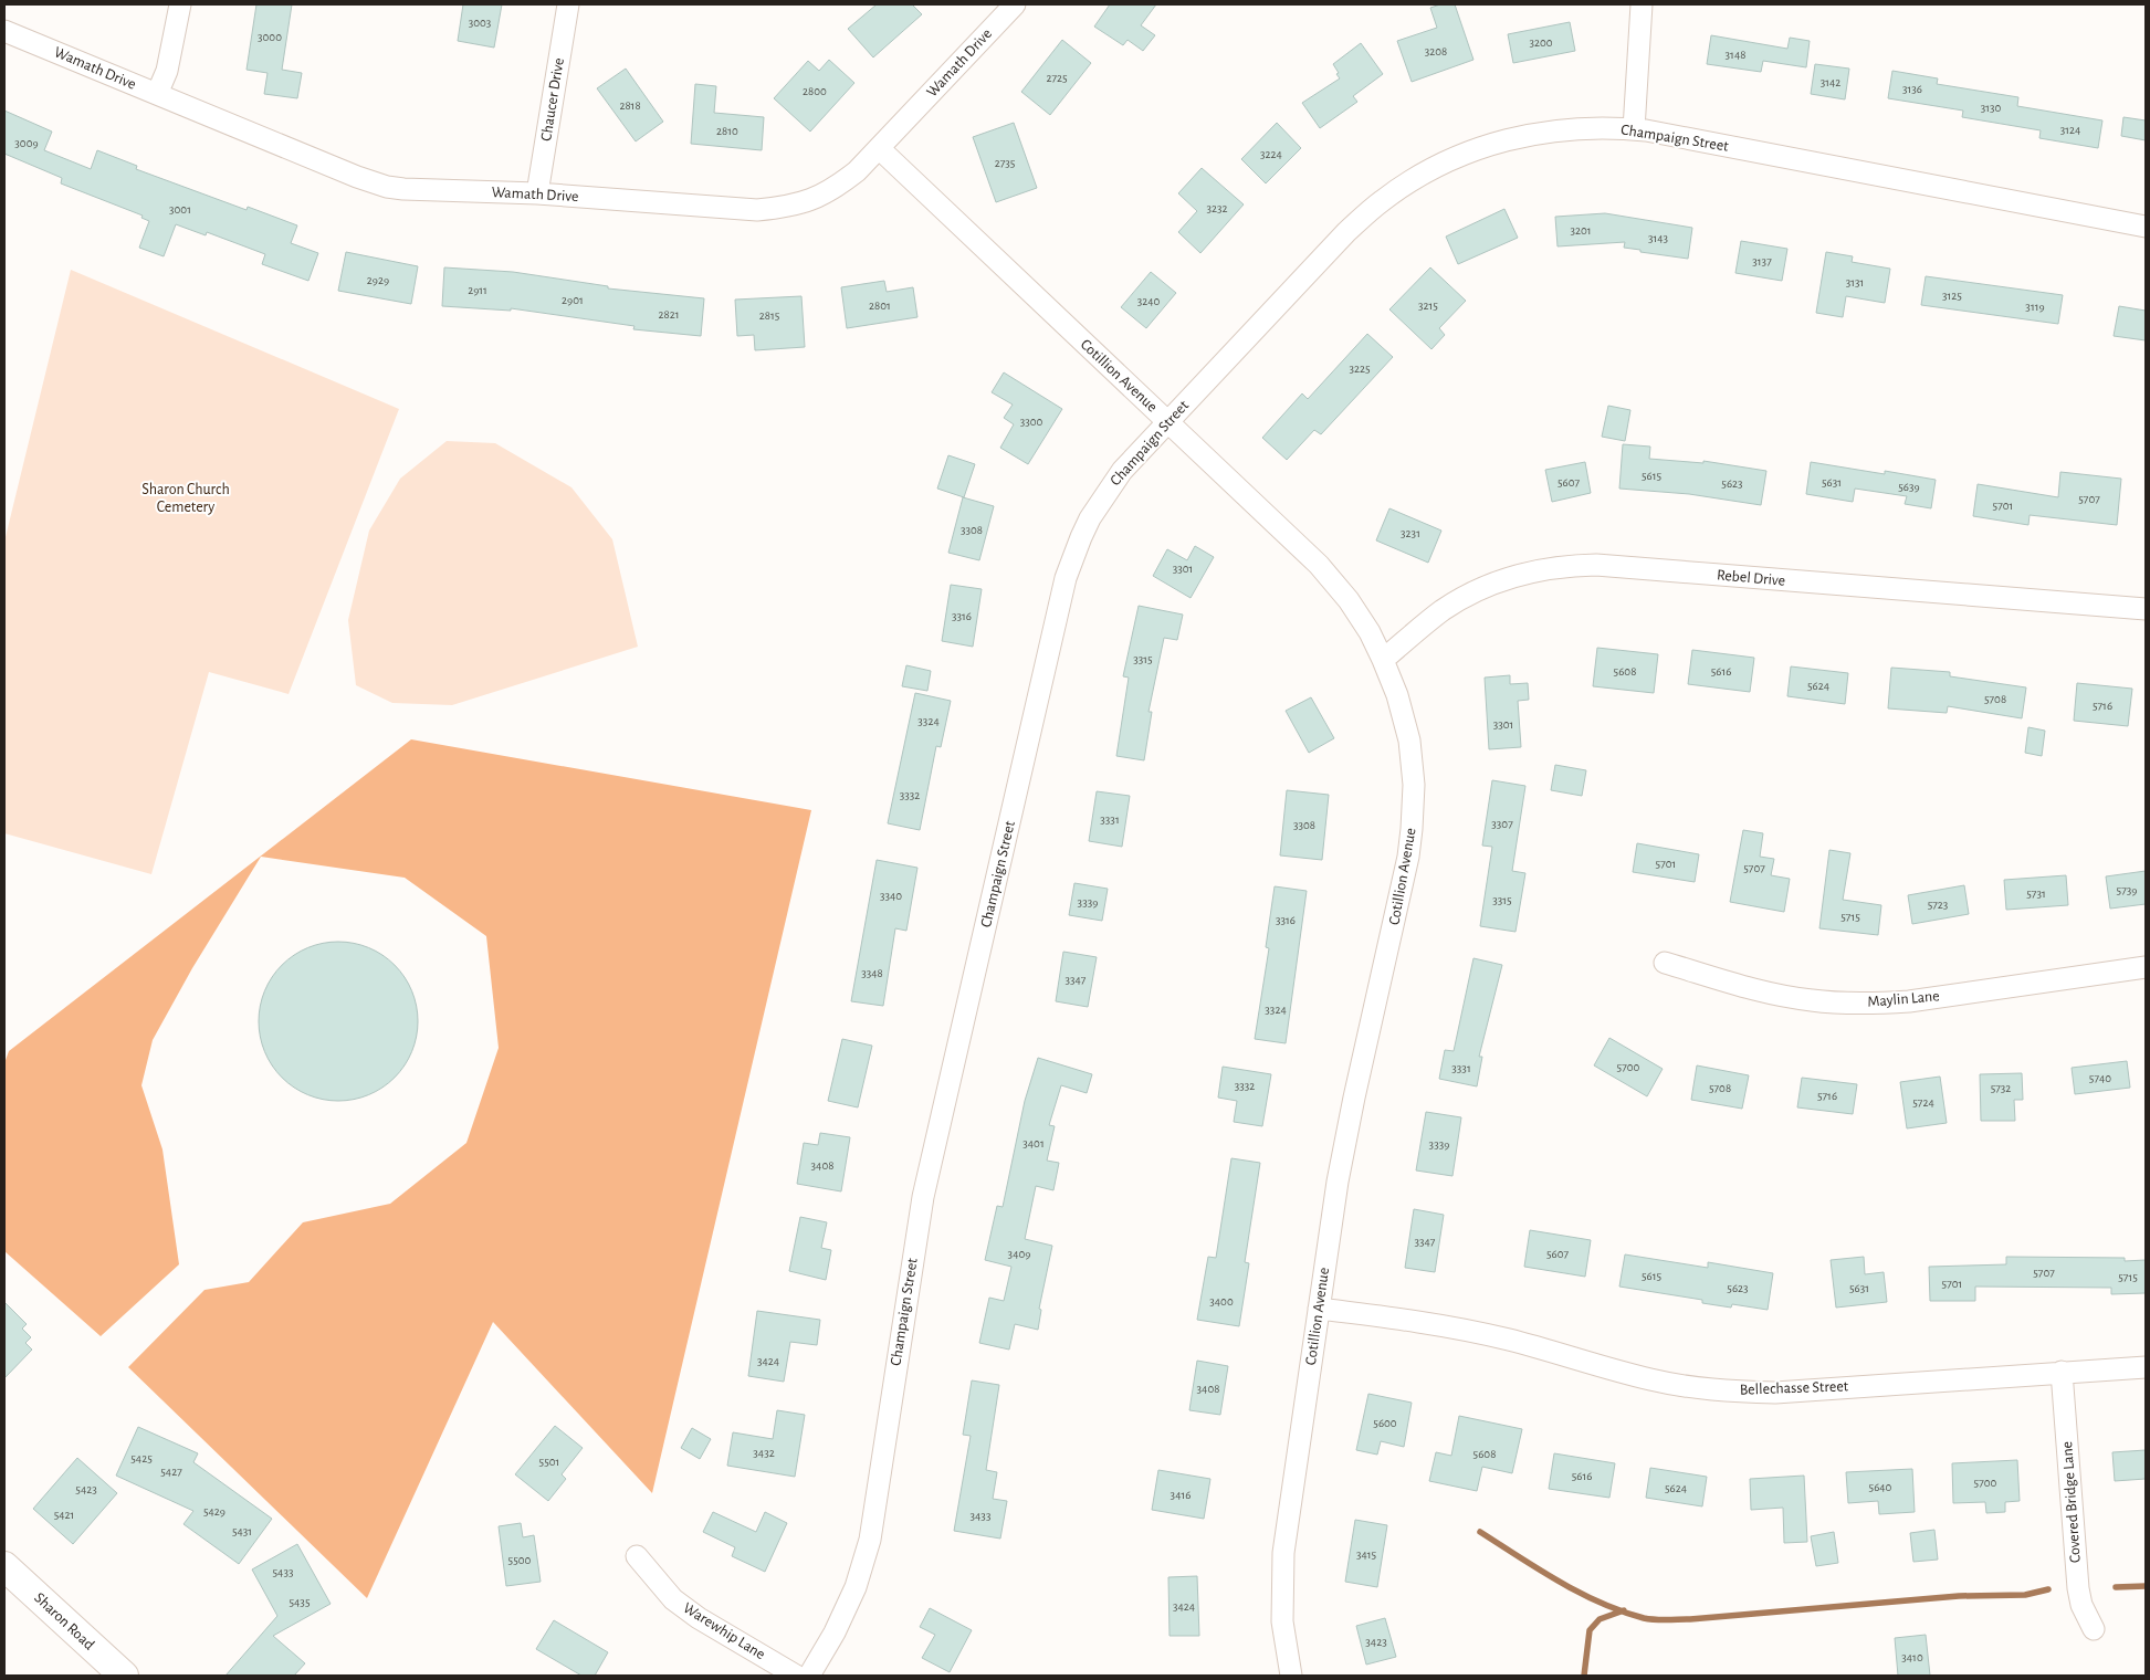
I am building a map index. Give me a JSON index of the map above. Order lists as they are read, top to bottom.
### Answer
{
  "streets": {
    "main road": ["Sharon Road"],
    "street": [
      "Wamath Drive",
      "Chaucer Drive",
      "Champaign Street",
      "Cotillion Avenue",
      "Rebel Drive",
      "Maylin Lane",
      "Bellechasse Street",
      "Covered Bridge Lane",
      "Warewhip Lane"
    ]
  },
  "crossings": [
    ["Wamath Drive", "Chaucer Drive"],
    ["Wamath Drive", "Cotillion Avenue"],
    ["Champaign Street", "Cotillion Avenue"],
    ["Cotillion Avenue", "Rebel Drive"],
    ["Cotillion Avenue", "Bellechasse Street"],
    ["Bellechasse Street", "Covered Bridge Lane"]
  ],
  "parks": ["Sharon Church Cemetery"],
  "house_numbers": [
    "3003",
    "3000",
    "3200",
    "3208",
    "3148",
    "2725",
    "3142",
    "3136",
    "2800",
    "2818",
    "3130",
    "3124",
    "2810",
    "3009",
    "3224",
    "2735",
    "3232",
    "3001",
    "3201",
    "3143",
    "3137",
    "2929",
    "3131",
    "2911",
    "3125",
    "2901",
    "3240",
    "2801",
    "3215",
    "3119",
    "2821",
    "2815",
    "3225",
    "3300",
    "5615",
    "5607",
    "5631",
    "5623",
    "5639",
    "5707",
    "5701",
    "3308",
    "3231",
    "3301",
    "3316",
    "3315",
    "5608",
    "5616",
    "5624",
    "5708",
    "5716",
    "3324",
    "3301",
    "3332",
    "3331",
    "3307",
    "3308",
    "5701",
    "5707",
    "5739",
    "5731",
    "3340",
    "3315",
    "3339",
    "5723",
    "5715",
    "3316",
    "3348",
    "3347",
    "3324",
    "5700",
    "3331",
    "5740",
    "3332",
    "5708",
    "5732",
    "5716",
    "5724",
    "3401",
    "3339",
    "3408",
    "3347",
    "3409",
    "5607",
    "5707",
    "5615",
    "5715",
    "5701",
    "5623",
    "5631",
    "3400",
    "3424",
    "3408",
    "5600",
    "3432",
    "5608",
    "5425",
    "5501",
    "5427",
    "5616",
    "5700",
    "5640",
    "5624",
    "5423",
    "3416",
    "5429",
    "5421",
    "3433",
    "5431",
    "3415",
    "5500",
    "5433",
    "5435",
    "3424",
    "3423",
    "3410"
  ]
}
